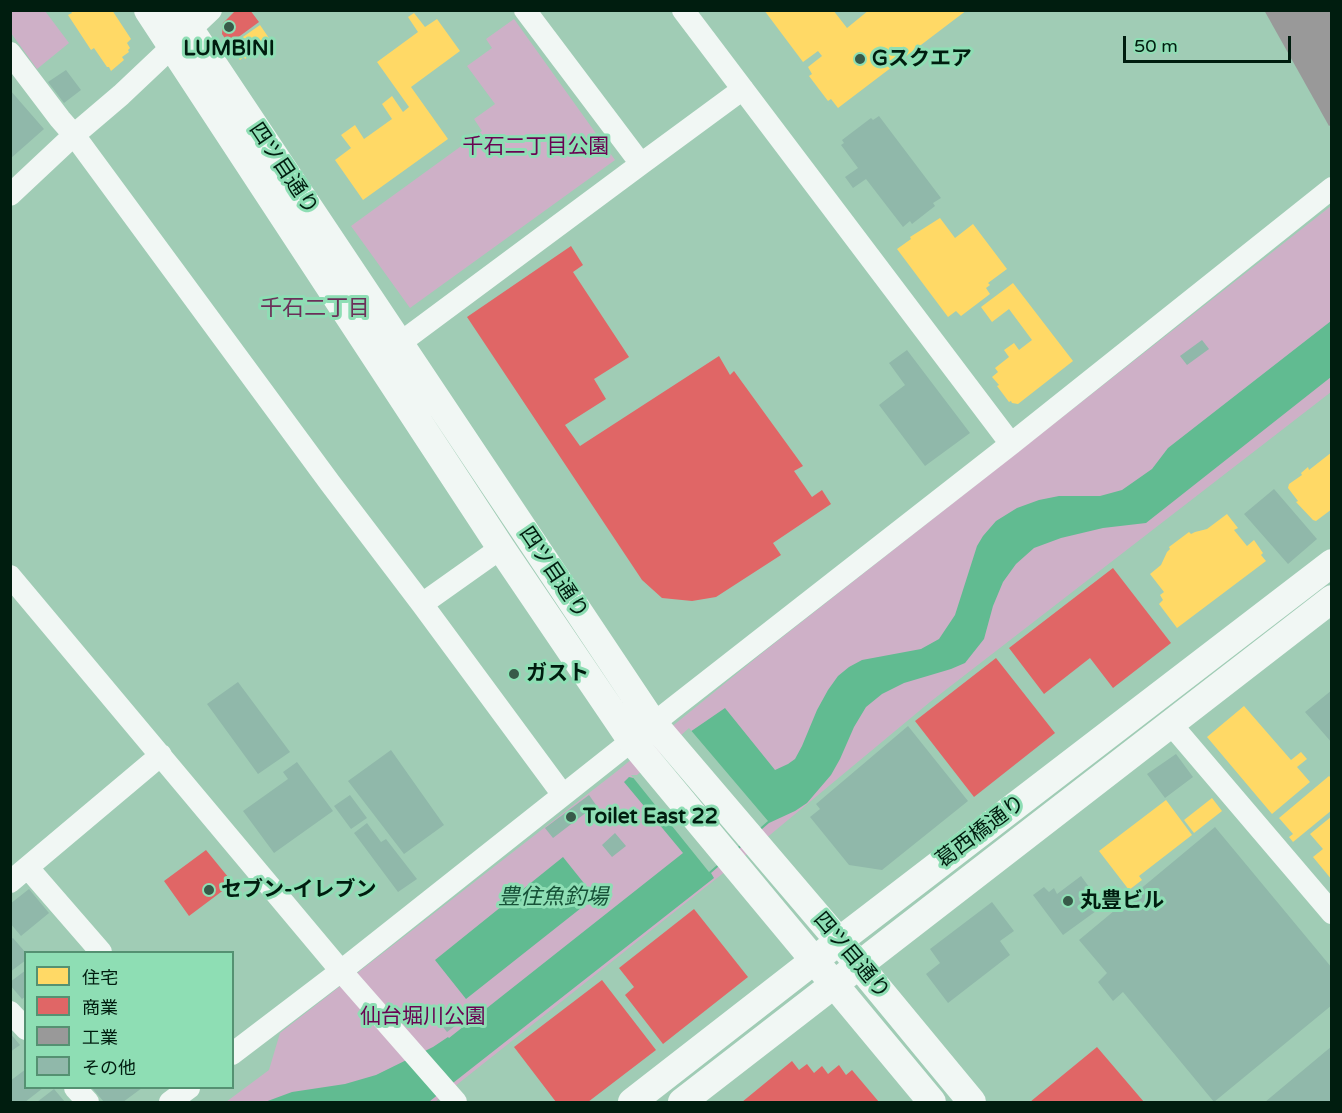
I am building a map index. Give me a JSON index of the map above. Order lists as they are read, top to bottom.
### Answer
{
  "streets": {
    "main road": ["四ツ目通り", "葛西橋通り"]
  },
  "crossings": [
    ["四ツ目通り", "葛西橋通り"]
  ],
  "districts": ["千石二丁目"],
  "water": ["豊住魚釣場"],
  "parks": ["千石二丁目公園", "仙台堀川公園"],
  "places": [
    "LUMBINI",
    "Gスクエア",
    "ガスト",
    "Toilet East 22",
    "セブン-イレブン",
    "丸豊ビル"
  ],
  "legend": [
    "住宅",
    "商業",
    "工業",
    "その他"
  ],
  "scale_bar": "50 m"
}
